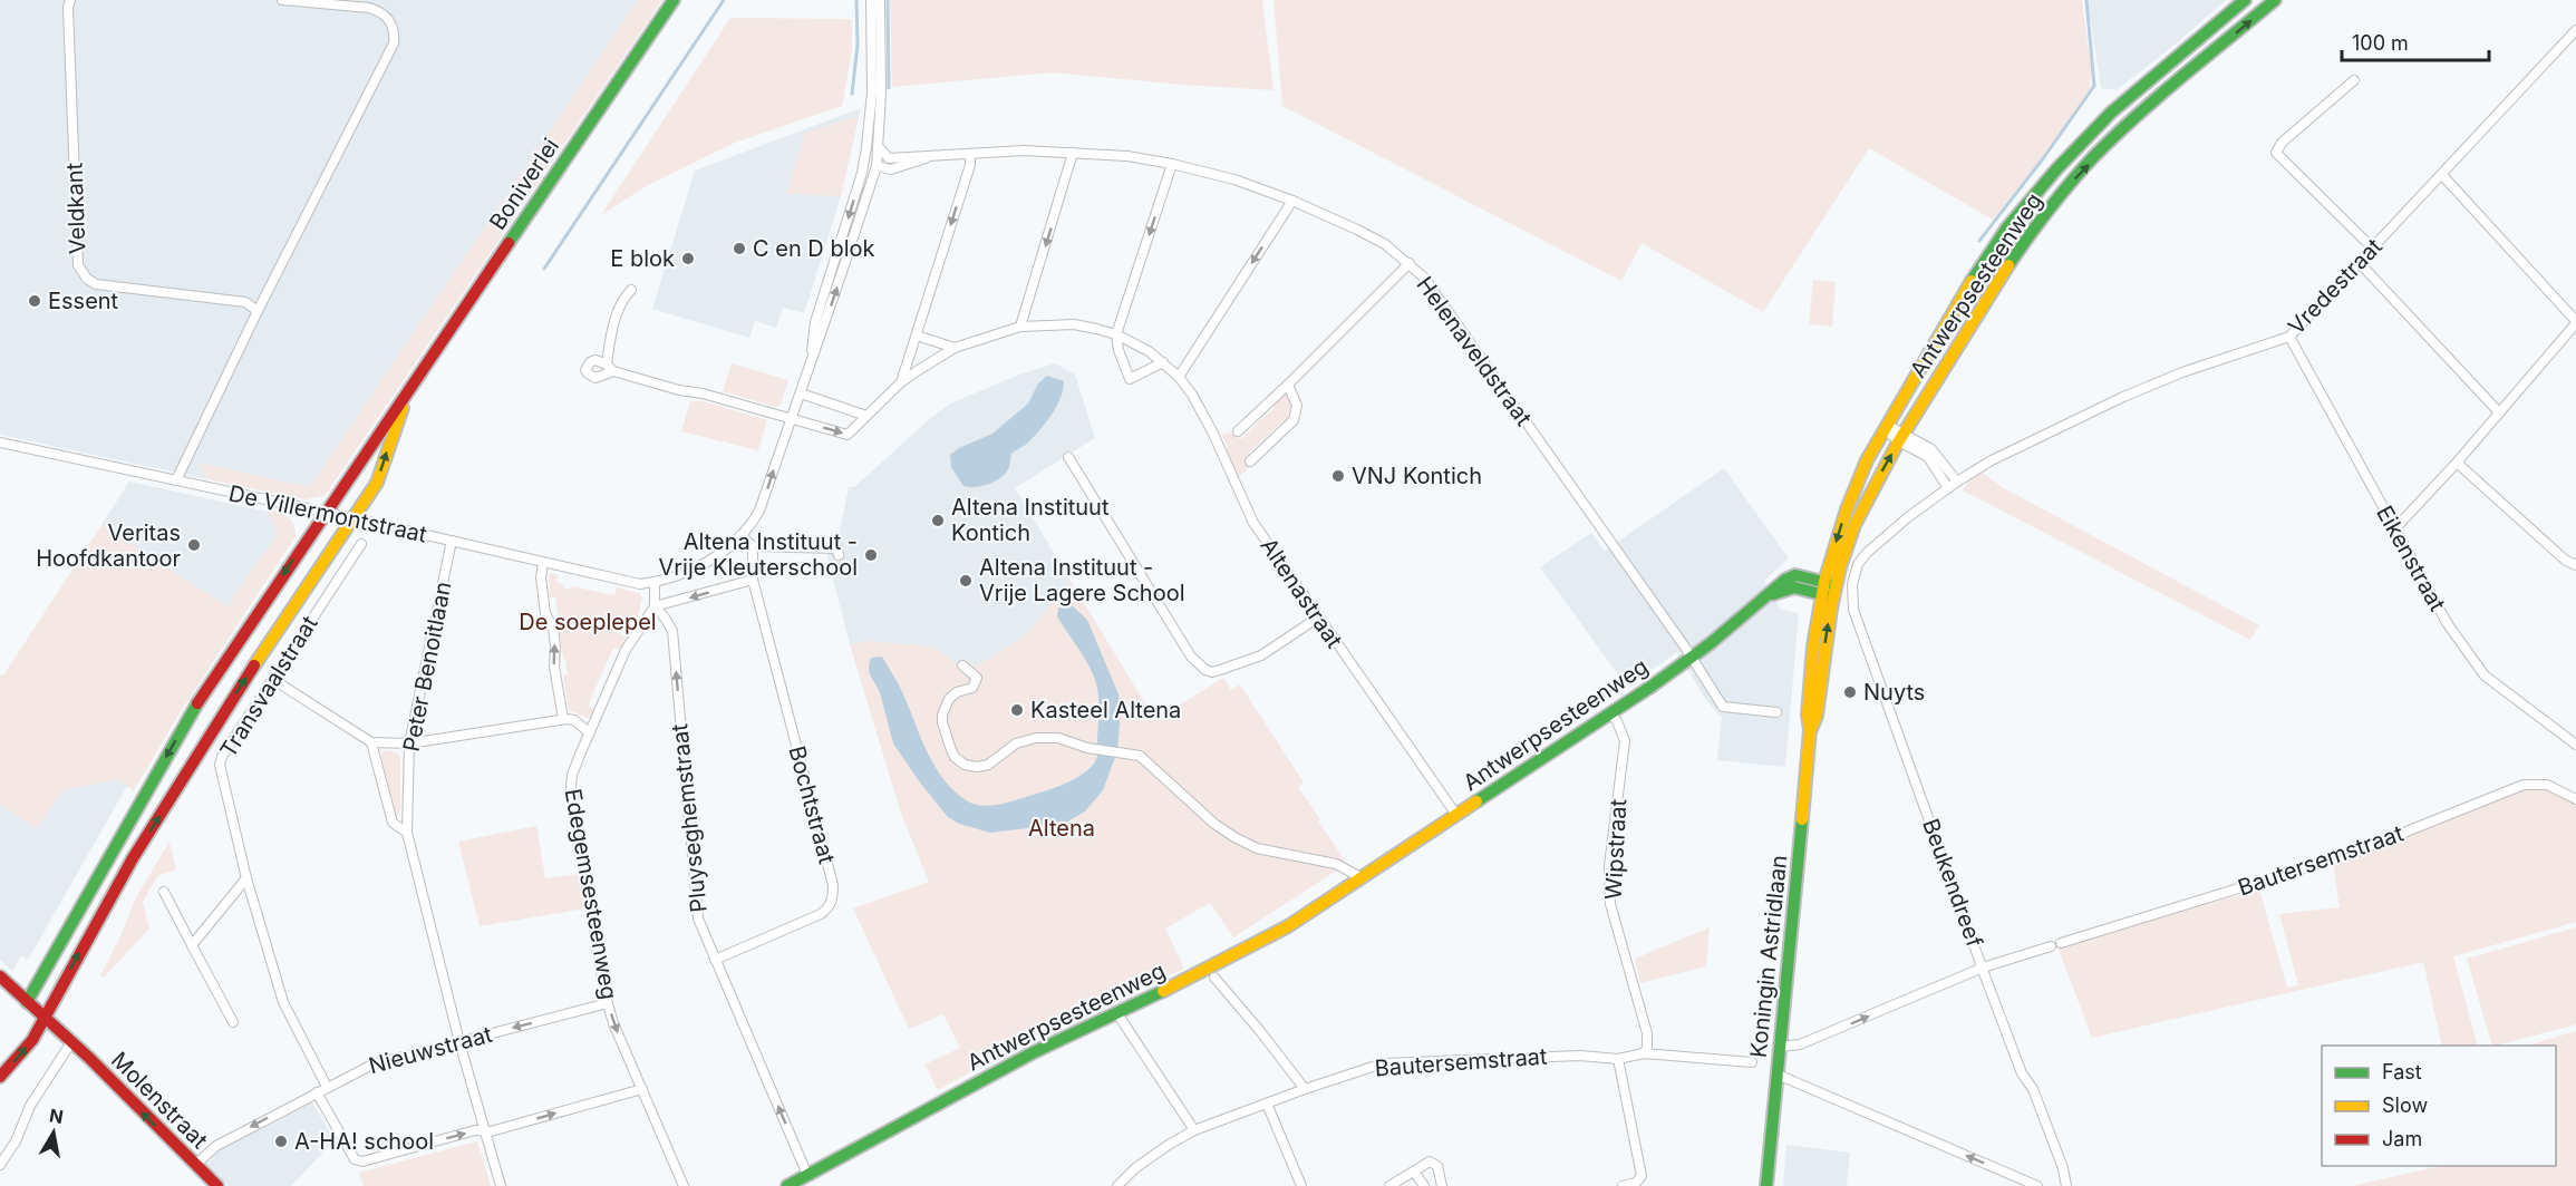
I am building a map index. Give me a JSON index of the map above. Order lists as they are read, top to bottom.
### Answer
{
  "streets": {
    "main road": [
      "Boniverlei",
      "Antwerpsesteenweg",
      "Koningin Astridlaan",
      "Molenstraat"
    ],
    "street": [
      "Veldkant",
      "Vredestraat",
      "Helenaveldstraat",
      "De Villermontstraat",
      "Eikenstraat",
      "Altenastraat",
      "Peter Benoitlaan",
      "Transvaalstraat",
      "Bochtstraat",
      "Pluyseghemstraat",
      "Wipstraat",
      "Bautersemstraat",
      "Beukendreef",
      "Edegemsesteenweg",
      "Nieuwstraat"
    ]
  },
  "crossings": [
    ["Boniverlei", "De Villermontstraat"],
    ["Boniverlei", "Molenstraat"],
    ["Antwerpsesteenweg", "Helenaveldstraat"],
    ["Antwerpsesteenweg", "Altenastraat"],
    ["Antwerpsesteenweg", "Pluyseghemstraat"],
    ["Antwerpsesteenweg", "Wipstraat"],
    ["Antwerpsesteenweg", "Koningin Astridlaan"],
    ["Vredestraat", "Eikenstraat"],
    ["Vredestraat", "Beukendreef"],
    ["De Villermontstraat", "Peter Benoitlaan"],
    ["Peter Benoitlaan", "Nieuwstraat"],
    ["Transvaalstraat", "Nieuwstraat"],
    ["Bochtstraat", "Pluyseghemstraat"],
    ["Pluyseghemstraat", "Edegemsesteenweg"],
    ["Wipstraat", "Bautersemstraat"],
    ["Edegemsesteenweg", "Nieuwstraat"],
    ["Nieuwstraat", "Molenstraat"]
  ],
  "one_way": ["Pluyseghemstraat", "Nieuwstraat", "Molenstraat"],
  "parks": ["De soeplepel", "Altena"],
  "places": [
    "C en D blok",
    "E blok",
    "Essent",
    "VNJ Kontich",
    "Altena Instituut Kontich",
    "Veritas Hoofdkantoor",
    "Altena Instituut - Vrije Kleuterschool",
    "Altena Instituut - Vrije Lagere School",
    "Nuyts",
    "Kasteel Altena",
    "A-HA! school"
  ],
  "legend": ["Fast", "Slow", "Jam"],
  "scale_bar": "100 m",
  "north": "top"
}
